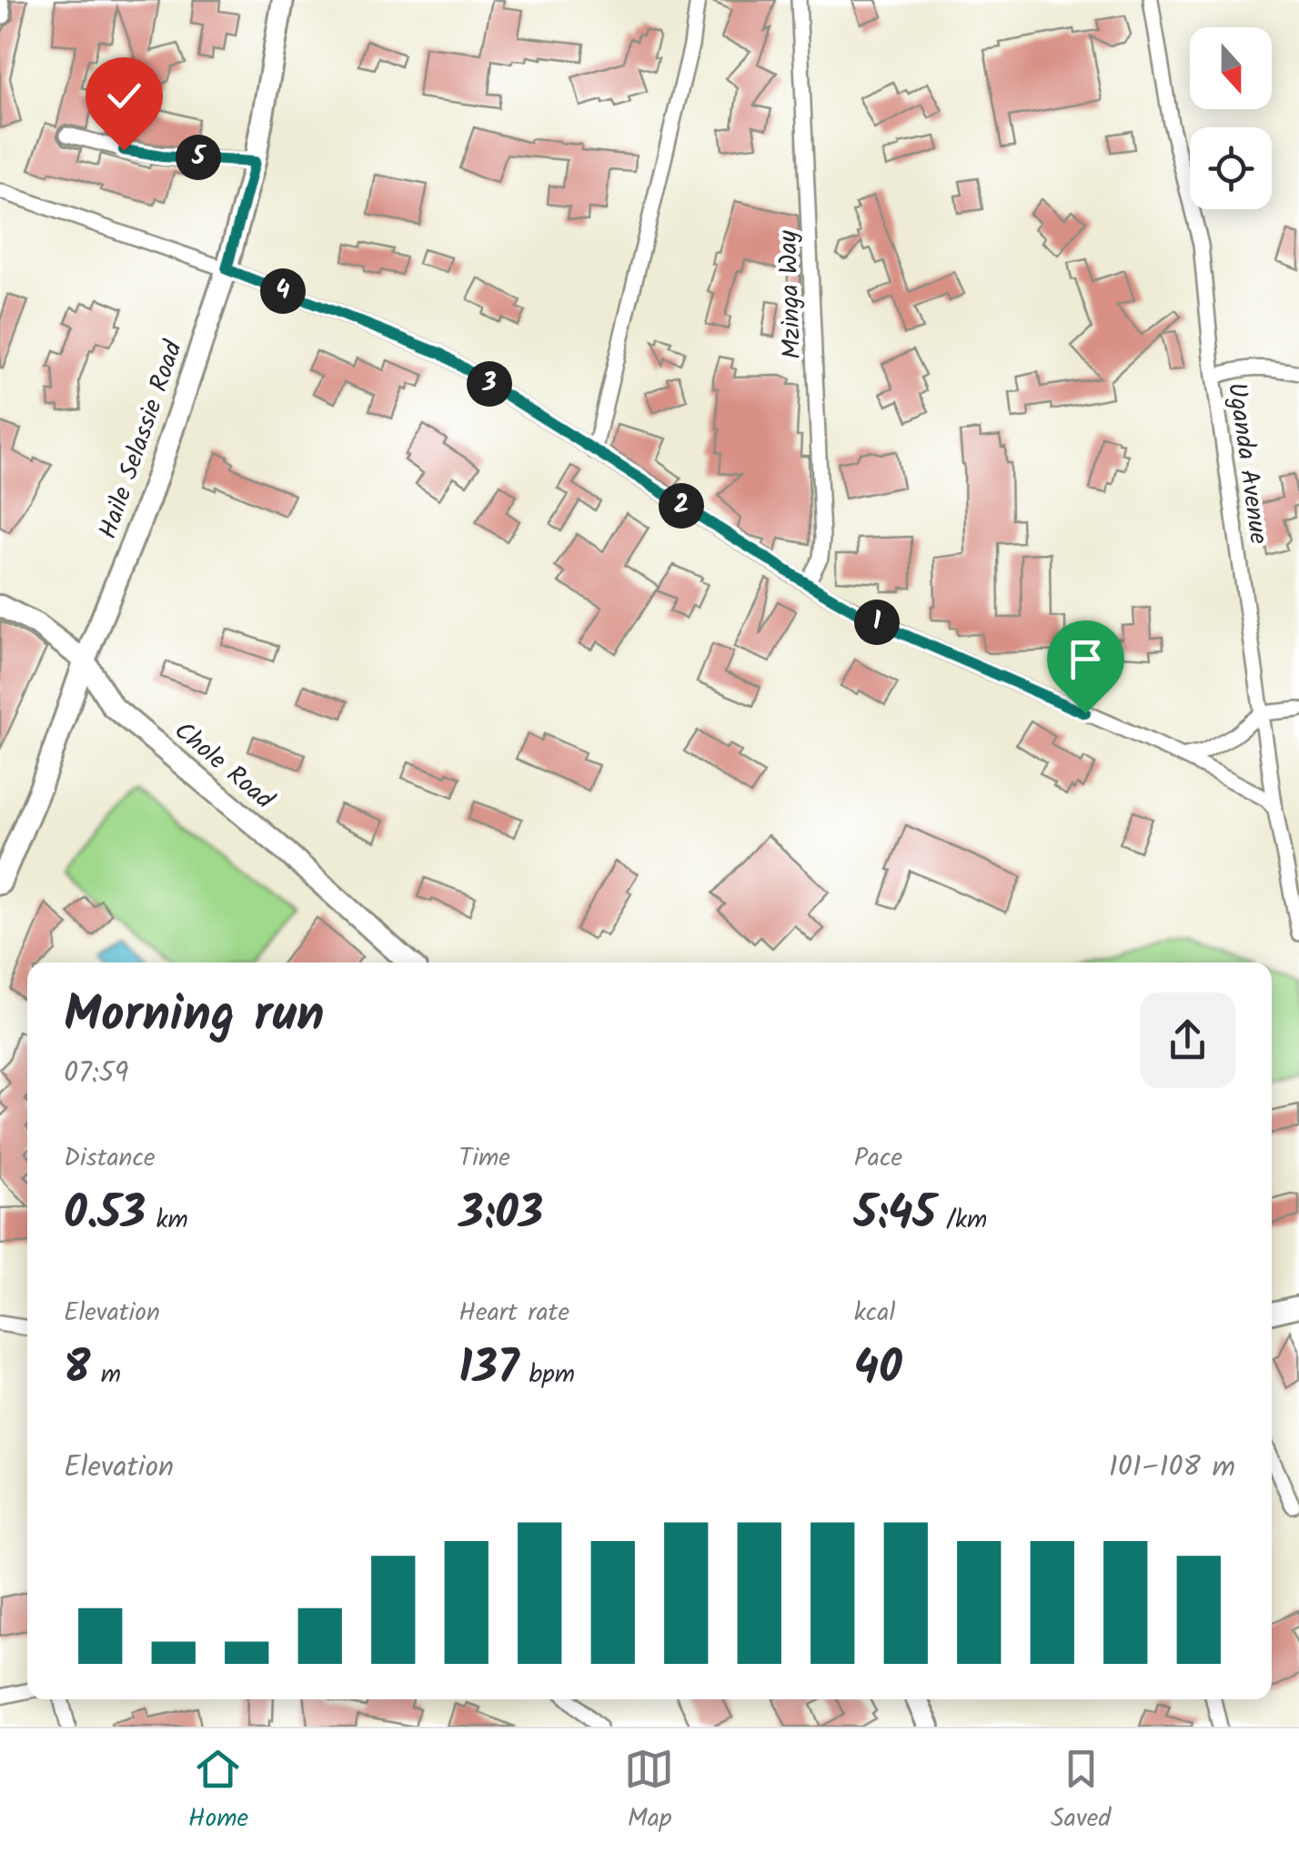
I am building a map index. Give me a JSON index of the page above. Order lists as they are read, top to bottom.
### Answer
{
  "streets": {
    "street": [
      "Mzinga Way",
      "Haile Selassie Road",
      "Uganda Avenue",
      "Chole Road"
    ]
  },
  "crossings": [
    ["Haile Selassie Road", "Chole Road"]
  ],
  "north": "bottom",
  "page": {
    "pins": [
      "5",
      "4",
      "3",
      "2",
      "1"
    ],
    "heading": ["Morning run", "07:59"],
    "stats": [
      ["Distance", "0.53 km"],
      ["Time", "3:03"],
      ["Pace", "5:45 /km"],
      ["Elevation", "8 m"],
      ["Heart rate", "137 bpm"],
      ["kcal", "40"]
    ],
    "chart": ["Elevation", "101–108 m"],
    "tabs": ["Home", "Map", "Saved"]
  }
}
